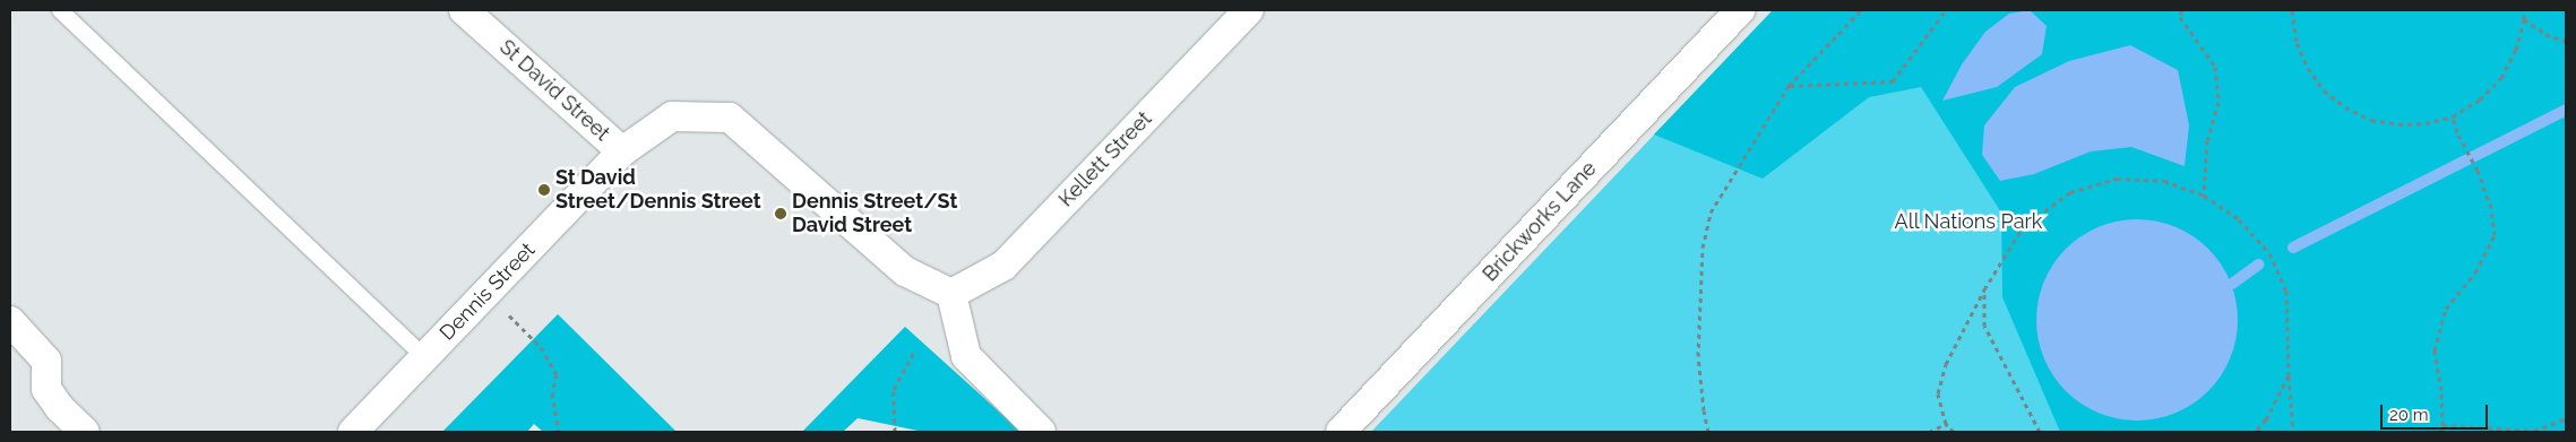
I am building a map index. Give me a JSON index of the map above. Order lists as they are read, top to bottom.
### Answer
{
  "streets": {
    "street": [
      "St David Street",
      "Kellett Street",
      "Brickworks Lane",
      "Dennis Street"
    ]
  },
  "crossings": [
    ["St David Street", "Kellett Street"],
    ["St David Street", "Dennis Street"]
  ],
  "parks": ["All Nations Park"],
  "places": ["St David Street/Dennis Street", "Dennis Street/St David Street"],
  "scale_bar": "20 m"
}
